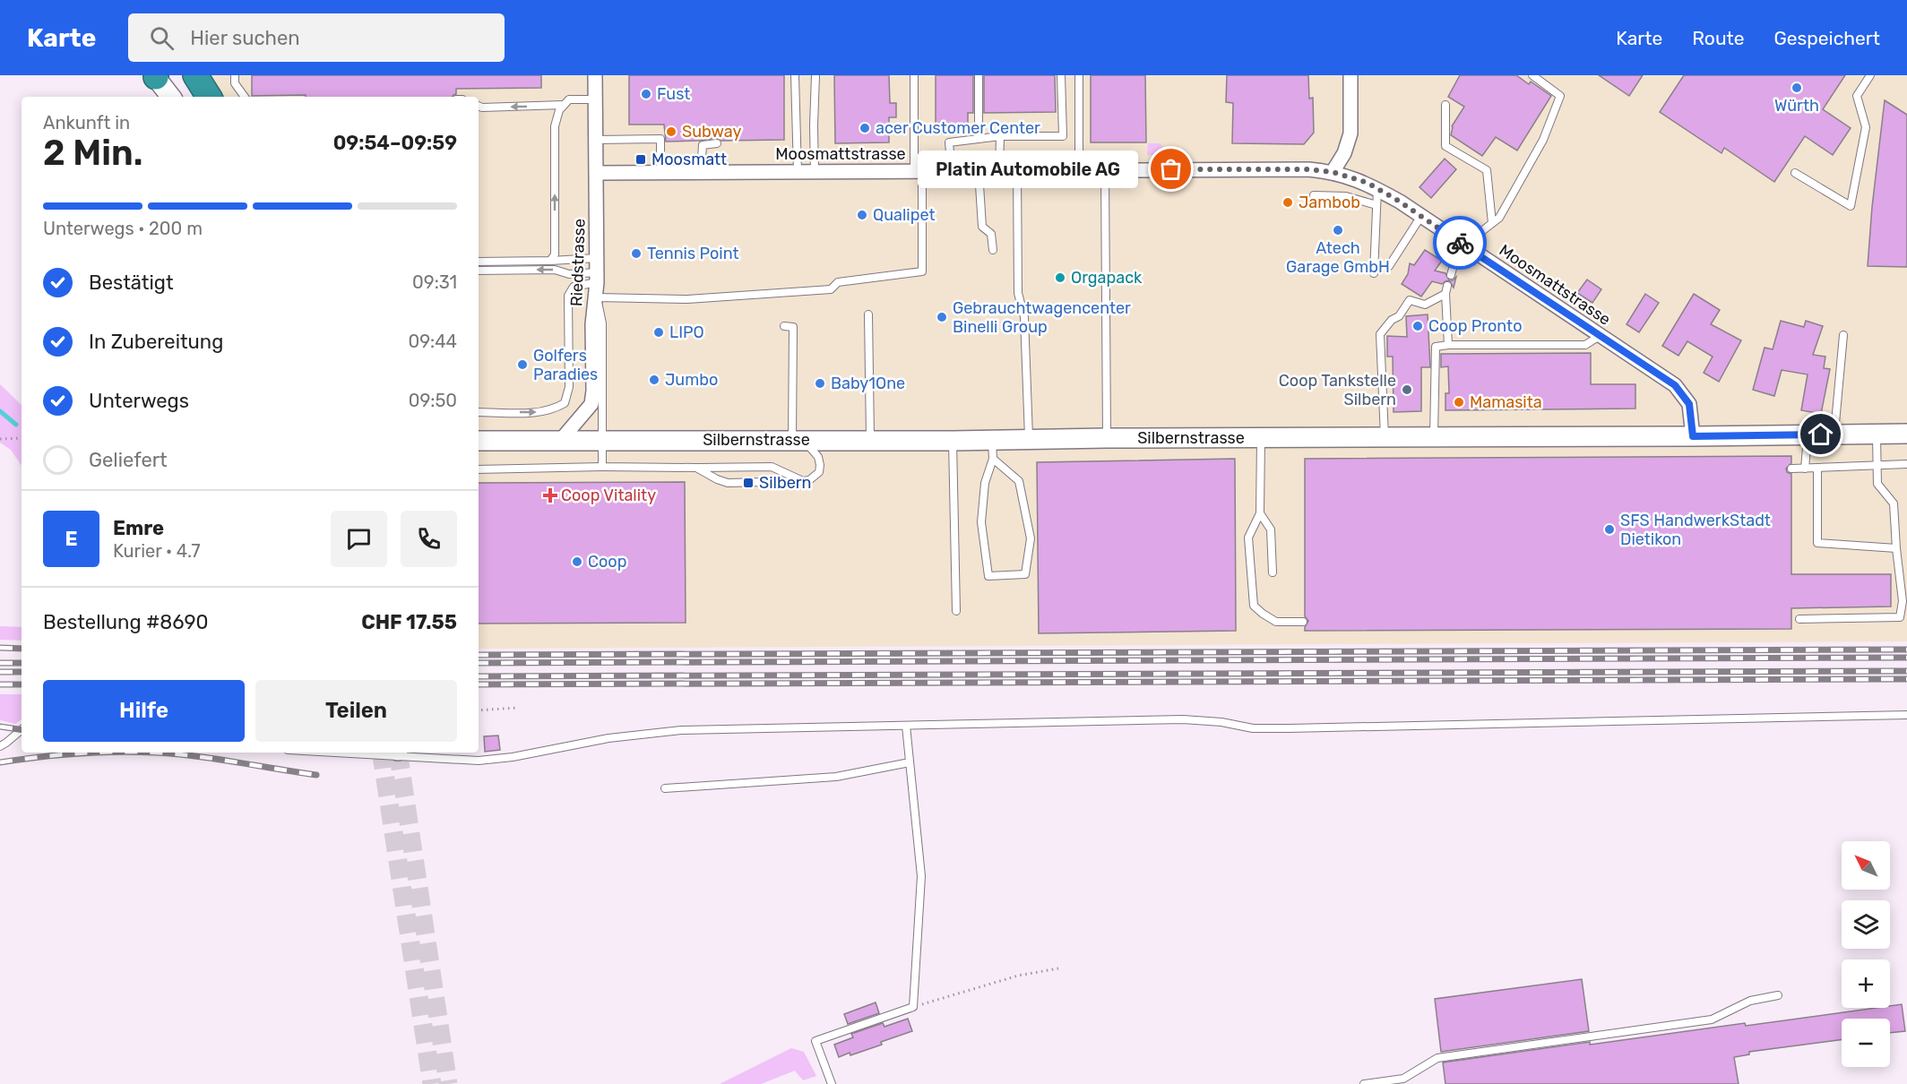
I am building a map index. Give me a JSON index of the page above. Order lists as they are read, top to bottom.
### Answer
{
  "streets": {
    "street": ["Moosmattstrasse", "Riedstrasse", "Silbernstrasse"]
  },
  "crossings": [
    ["Moosmattstrasse", "Riedstrasse"],
    ["Moosmattstrasse", "Silbernstrasse"],
    ["Riedstrasse", "Silbernstrasse"]
  ],
  "places": {
    "other": [
      "Würth",
      "Fust",
      "acer Customer Center",
      "Subway",
      "Platin Automobile AG",
      "Jambob",
      "Qualipet",
      "Atech Garage GmbH",
      "Tennis Point",
      "Orgapack",
      "Gebrauchtwagencenter Binelli Group",
      "Coop Pronto",
      "LIPO",
      "Golfers Paradies",
      "Jumbo",
      "Baby1One",
      "Coop Tankstelle Silbern",
      "Mamasita",
      "SFS HandwerkStadt Dietikon",
      "Coop"
    ],
    "transit": ["Moosmatt", "Silbern"],
    "health": ["Coop Vitality"]
  },
  "north": "top left",
  "page": {
    "header": "Karte",
    "search": "Hier suchen",
    "nav": ["Karte", "Route", "Gespeichert"],
    "heading": ["2 Min.", "Ankunft in", "09:54–09:59"],
    "panel": [
      "Emre",
      "Kurier · 4.7",
      "Bestellung #8690",
      "CHF 17.55"
    ],
    "bubble": "Platin Automobile AG",
    "bar": "Unterwegs · 200 m",
    "list": [
      ["Bestätigt", "09:31"],
      ["In Zubereitung", "09:44"],
      ["Unterwegs", "09:50"],
      "Geliefert"
    ],
    "round": "E",
    "buttons": ["Hilfe", "Teilen"],
    "map_buttons": ["+", "−"]
  }
}
